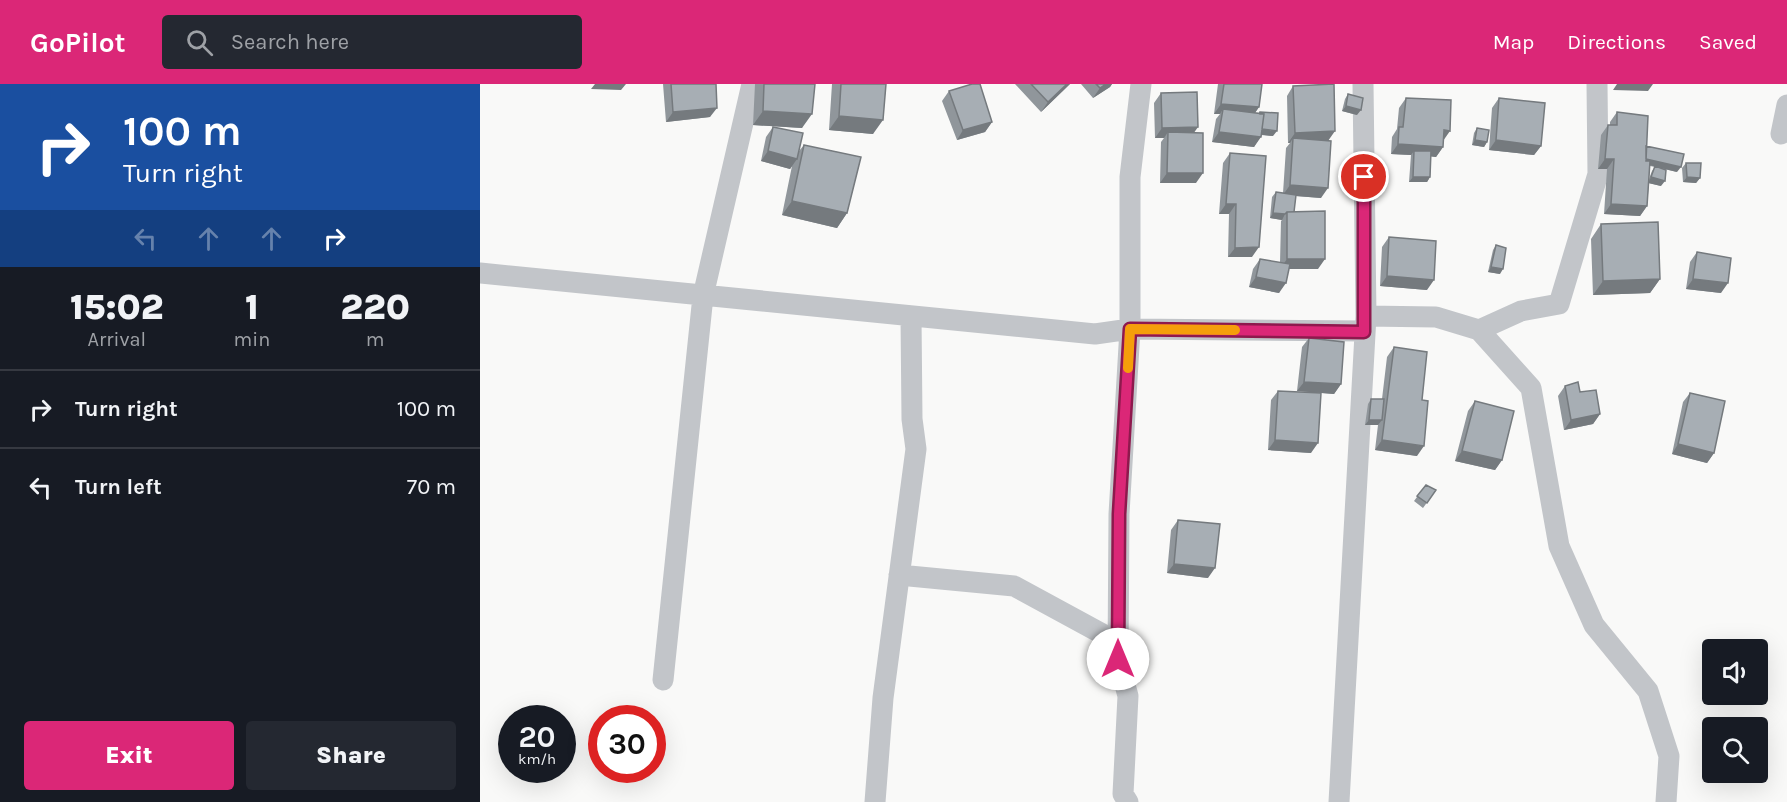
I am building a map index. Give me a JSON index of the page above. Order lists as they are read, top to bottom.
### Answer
{
  "page": {
    "header": "GoPilot",
    "search": "Search here",
    "nav": ["Map", "Directions", "Saved"],
    "turn": ["100 m", "Turn right"],
    "eta": [
      "15:02",
      "Arrival",
      "1",
      "min",
      "220",
      "m"
    ],
    "list": [
      {
        "name": "Turn right",
        "value": "100 m"
      },
      {
        "name": "Turn left",
        "value": "70 m"
      }
    ],
    "speed": "20 km/h",
    "limit": "30",
    "buttons": ["Exit", "Share"]
  }
}
